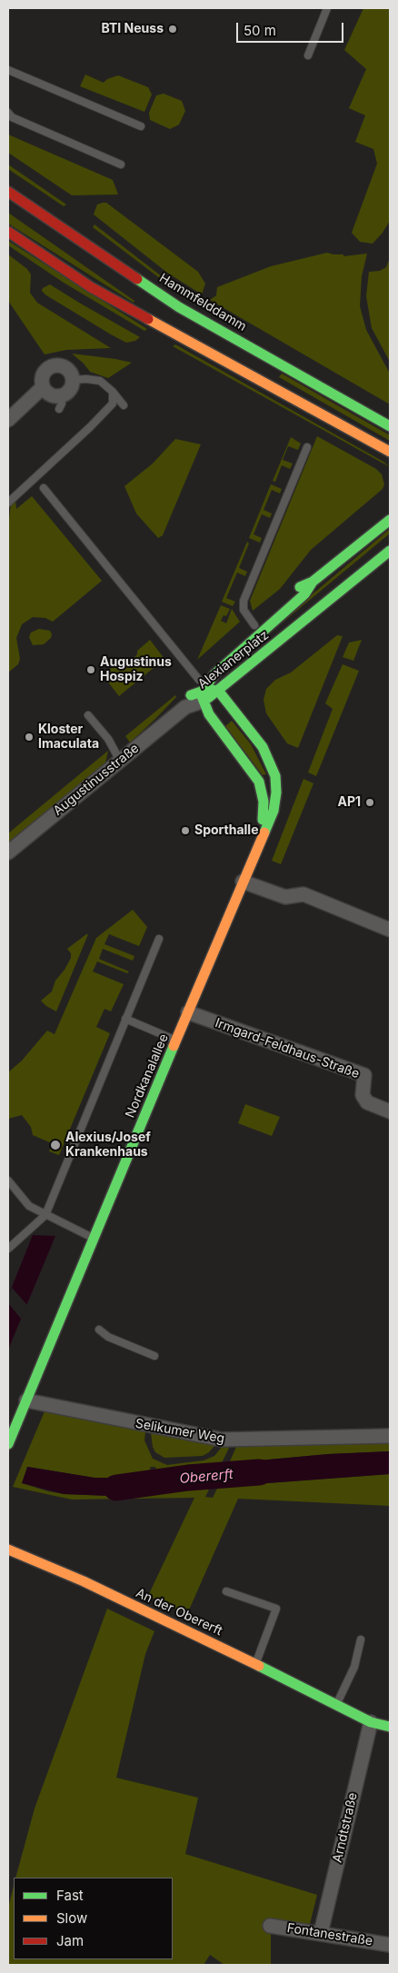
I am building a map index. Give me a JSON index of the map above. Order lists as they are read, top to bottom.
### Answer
{
  "streets": {
    "main road": [
      "Hammfelddamm",
      "Alexianerplatz",
      "Nordkanalallee",
      "An der Obererft"
    ],
    "street": [
      "Augustinusstraße",
      "Irmgard-Feldhaus-Straße",
      "Selikumer Weg",
      "Arndtstraße",
      "Fontanestraße"
    ]
  },
  "crossings": [
    ["Alexianerplatz", "Augustinusstraße"],
    ["Alexianerplatz", "Nordkanalallee"],
    ["Augustinusstraße", "Nordkanalallee"],
    ["Irmgard-Feldhaus-Straße", "Nordkanalallee"],
    ["Nordkanalallee", "Selikumer Weg"],
    ["An der Obererft", "Arndtstraße"],
    ["Arndtstraße", "Fontanestraße"]
  ],
  "water": ["Obererft"],
  "places": [
    "BTI Neuss",
    "Augustinus Hospiz",
    "Kloster Imaculata",
    "AP1",
    "Sporthalle",
    "Alexius/Josef Krankenhaus"
  ],
  "legend": ["Fast", "Slow", "Jam"],
  "scale_bar": "50 m"
}
